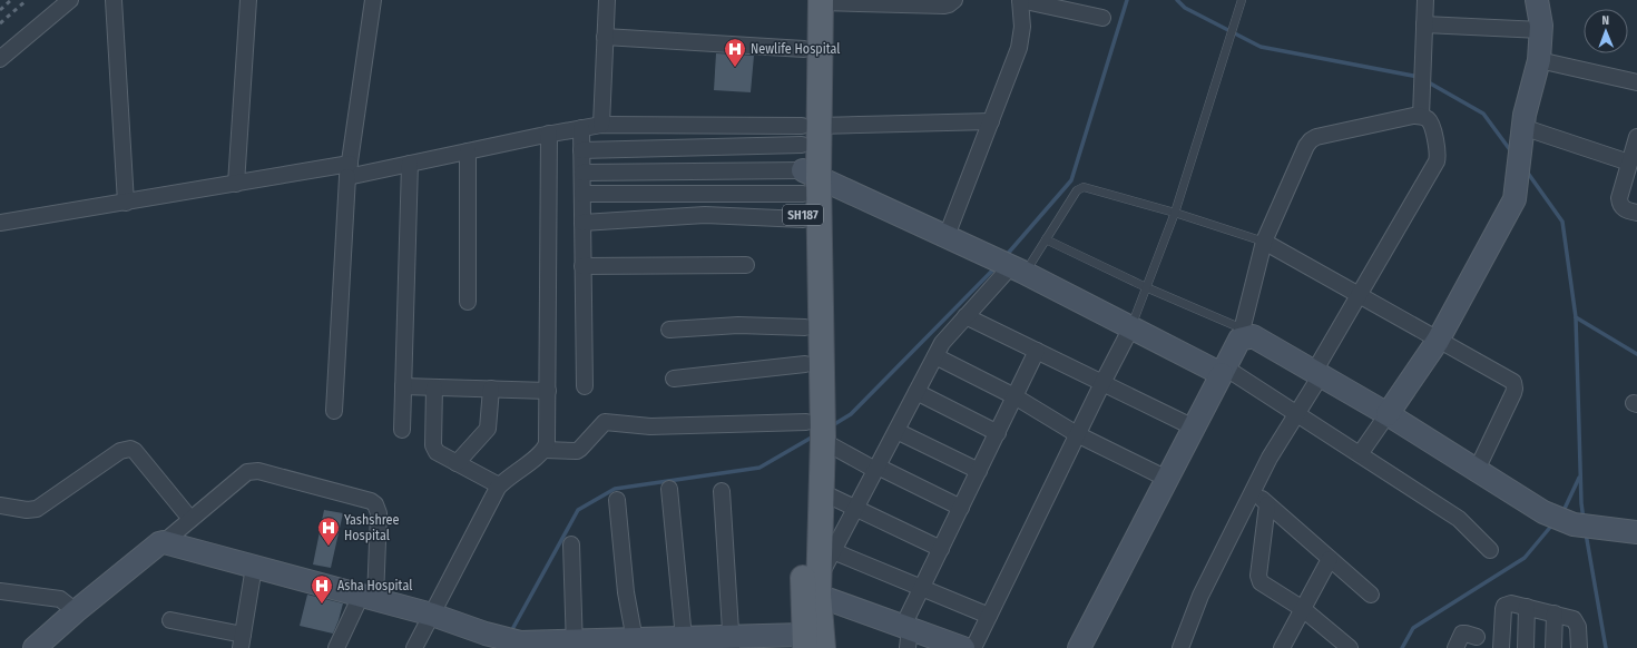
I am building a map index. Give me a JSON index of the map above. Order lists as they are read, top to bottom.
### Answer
{
  "streets": {
    "main road": ["SH187"]
  },
  "places": {
    "hospital": ["Newlife Hospital", "Yashshree Hospital", "Asha Hospital"]
  },
  "north": "top"
}
